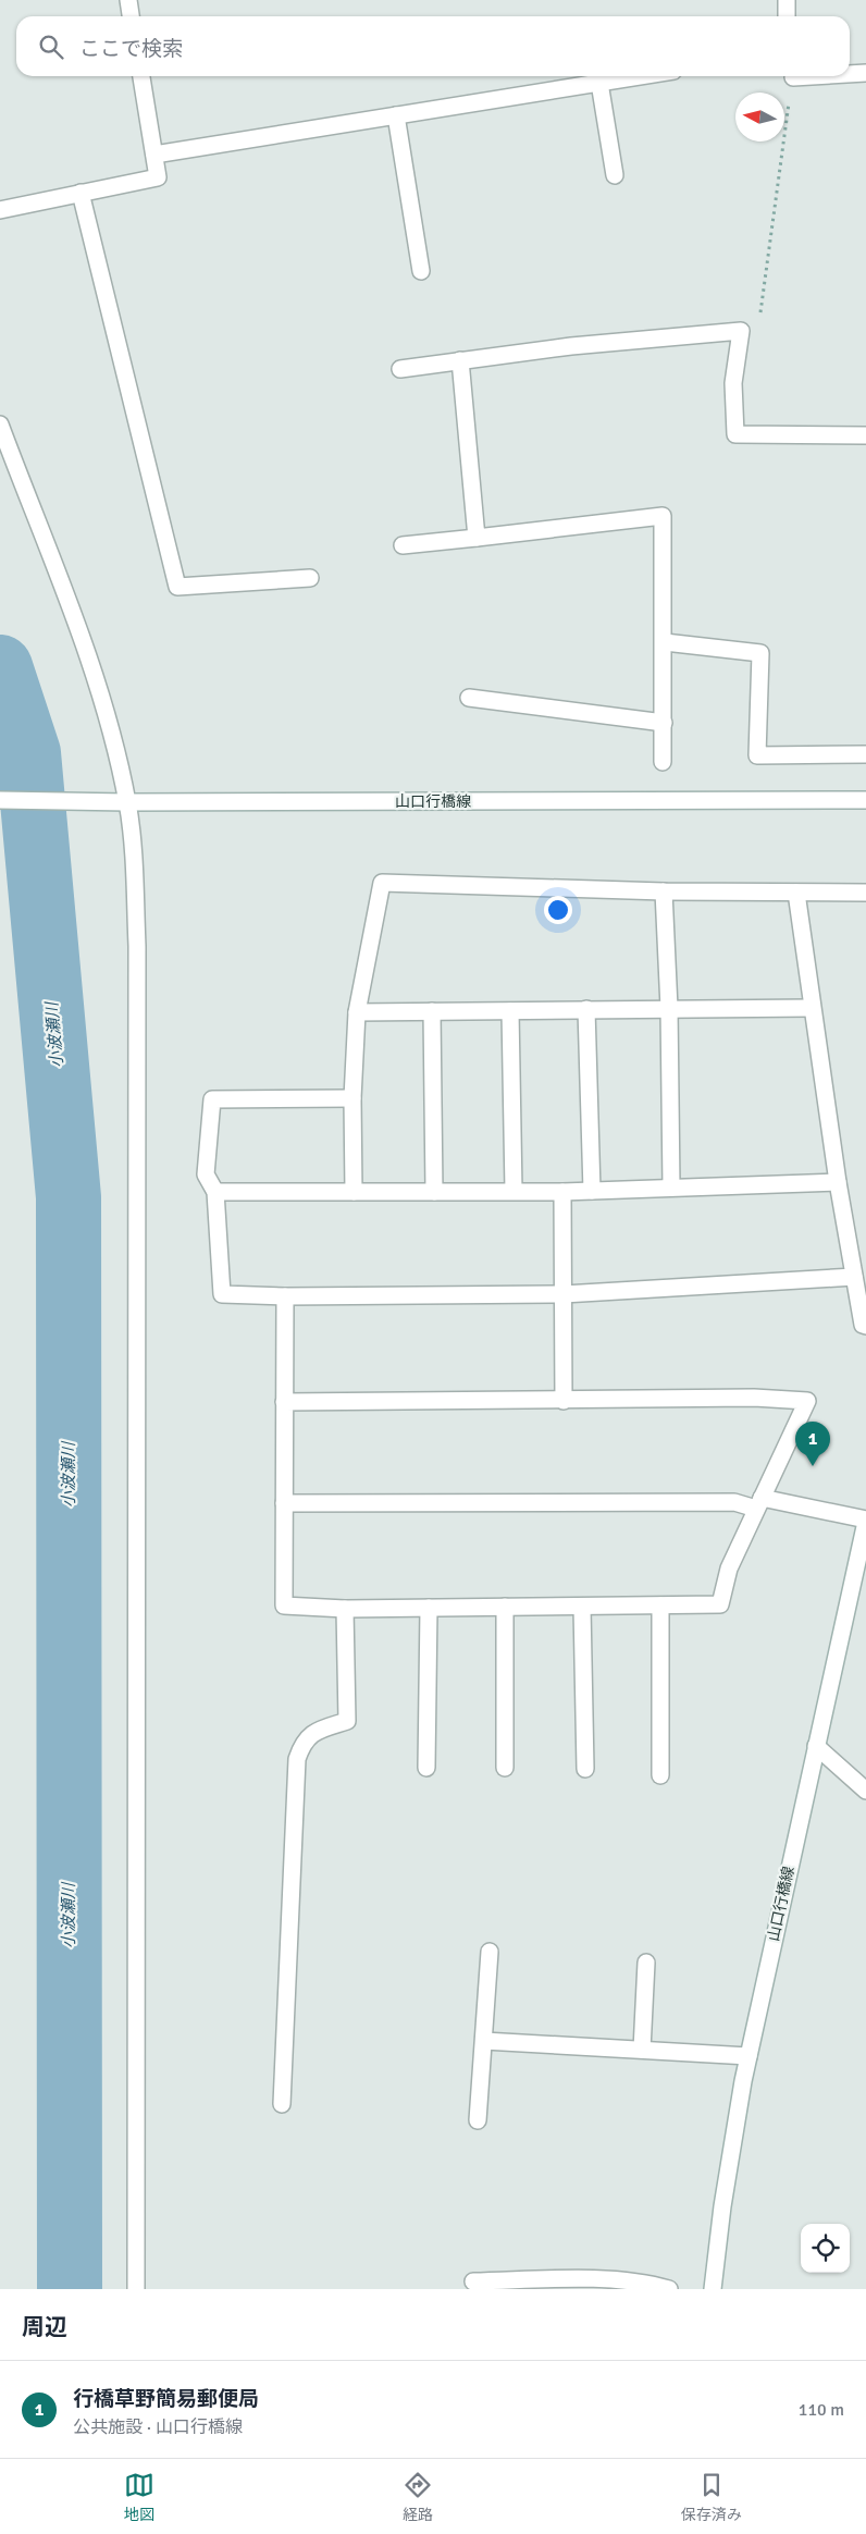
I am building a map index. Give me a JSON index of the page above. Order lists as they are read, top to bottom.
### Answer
{
  "streets": {
    "street": ["山口行橋線"]
  },
  "water": ["小波瀬川"],
  "north": "left",
  "page": {
    "search": "ここで検索",
    "pins": "1",
    "heading": "周辺",
    "list": [
      {
        "mark": "1",
        "name": "行橋草野簡易郵便局",
        "note": "公共施設 · 山口行橋線",
        "value": "110 m"
      }
    ],
    "nav": ["地図", "経路", "保存済み"]
  }
}
